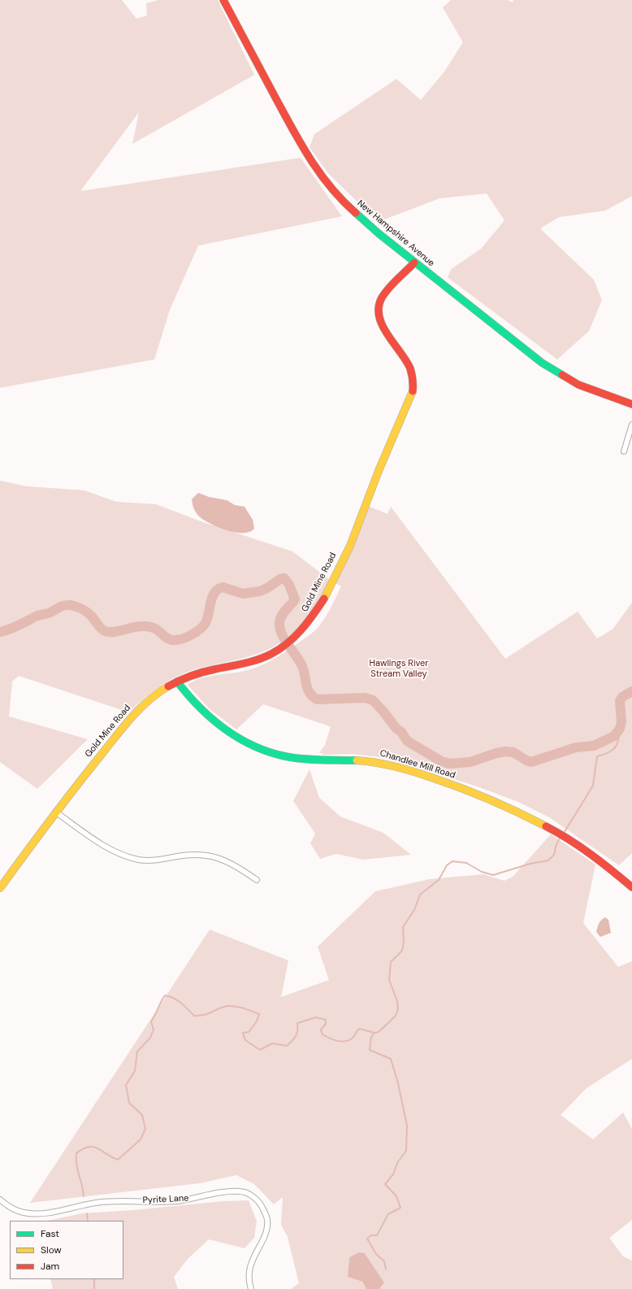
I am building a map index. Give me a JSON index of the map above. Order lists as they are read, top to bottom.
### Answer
{
  "streets": {
    "street": [
      "New Hampshire Avenue",
      "Gold Mine Road",
      "Chandlee Mill Road",
      "Pyrite Lane"
    ]
  },
  "crossings": [
    ["New Hampshire Avenue", "Gold Mine Road"],
    ["Gold Mine Road", "Chandlee Mill Road"]
  ],
  "parks": ["Hawlings River Stream Valley"],
  "legend": ["Fast", "Slow", "Jam"]
}
